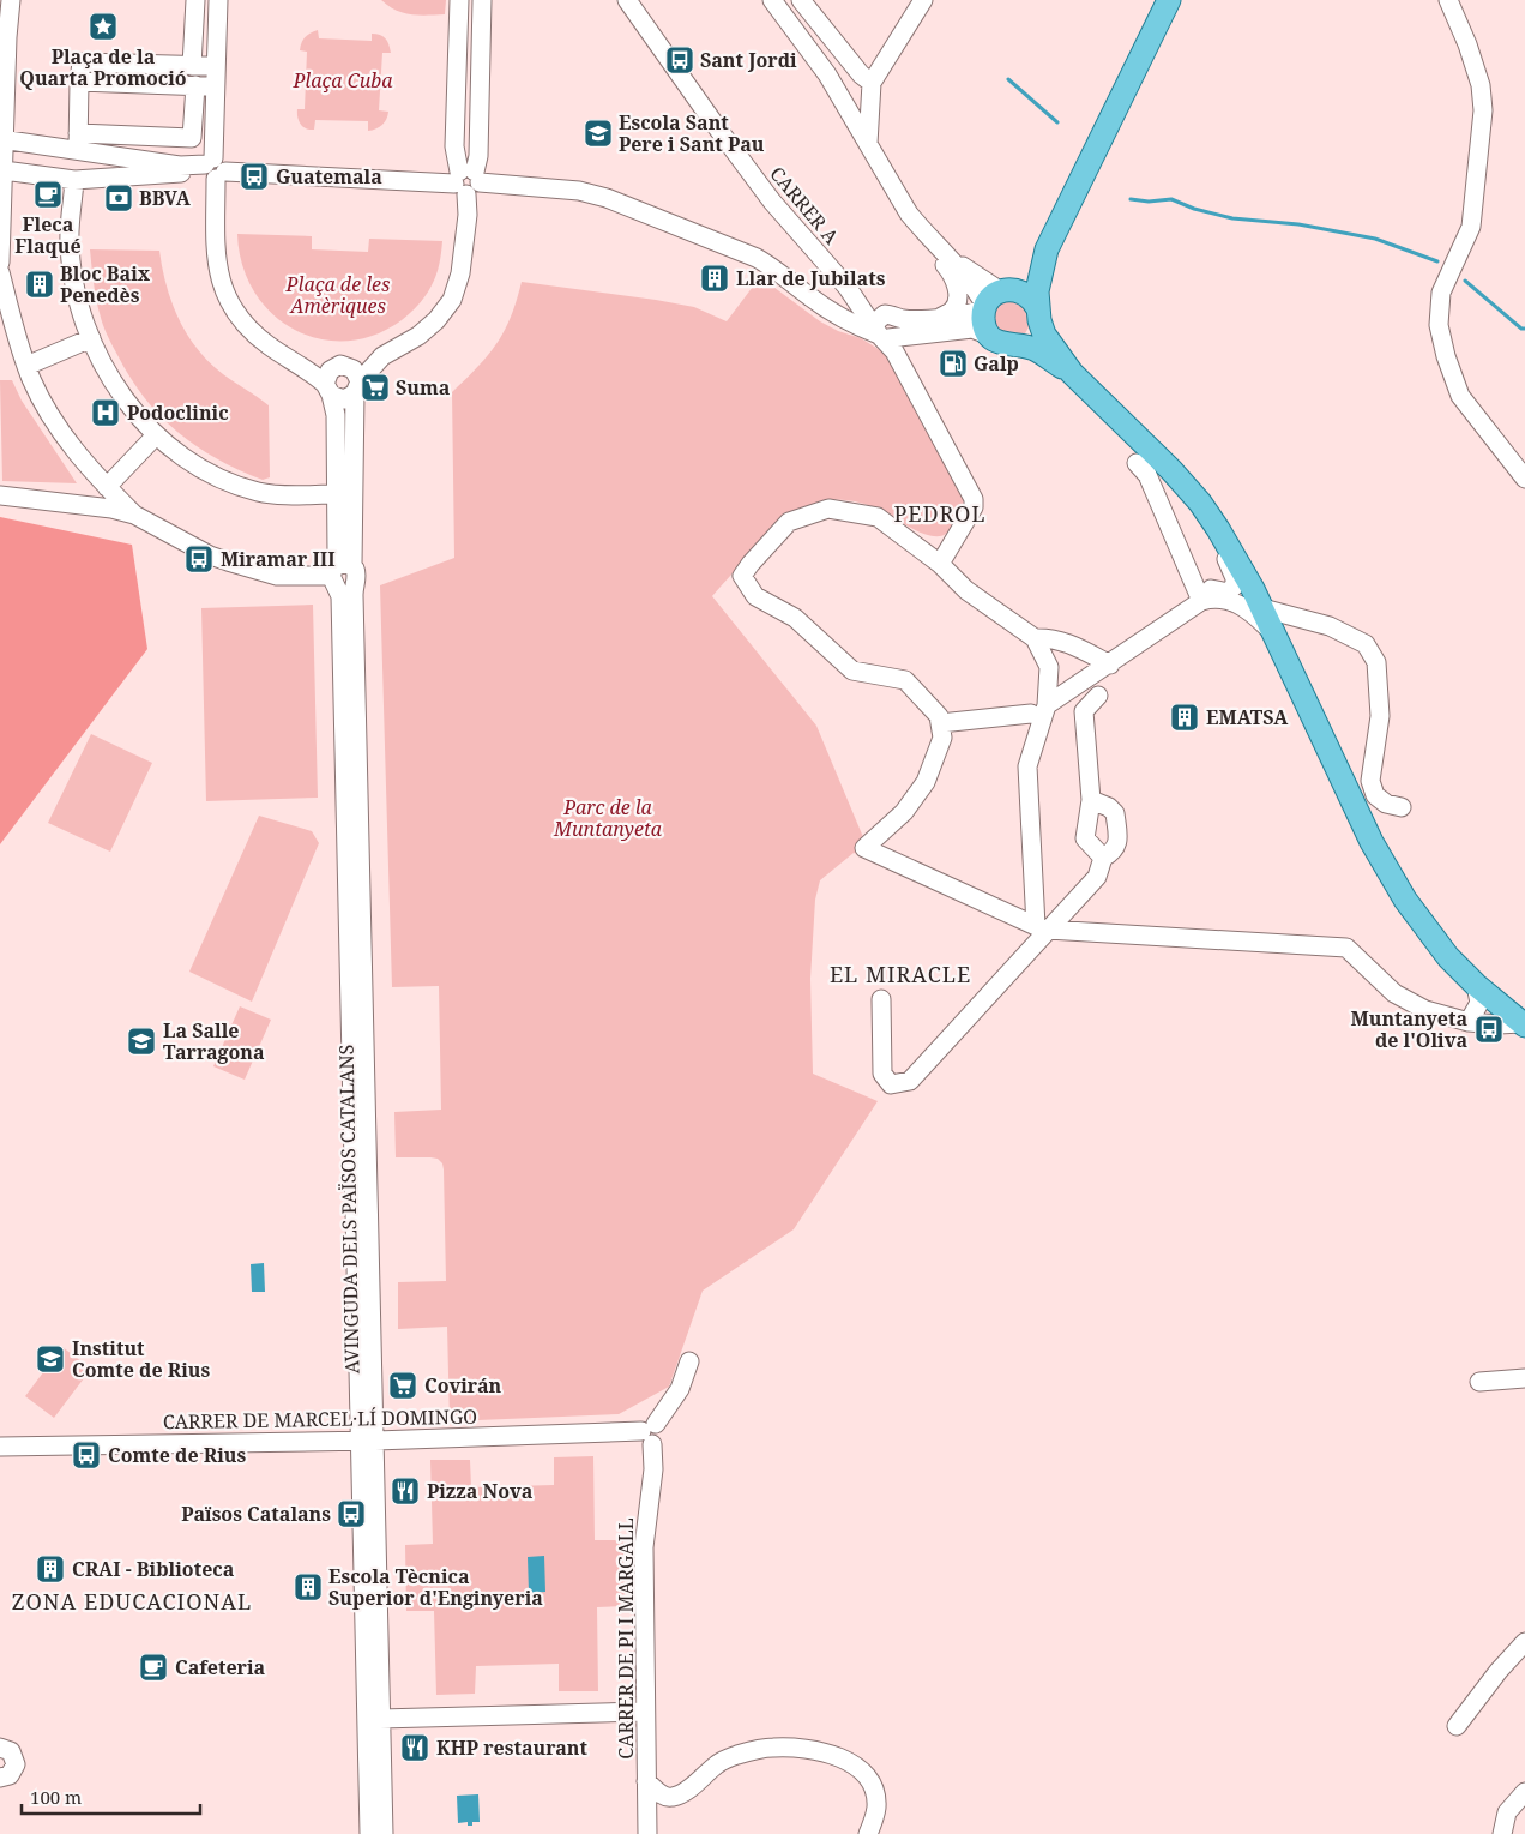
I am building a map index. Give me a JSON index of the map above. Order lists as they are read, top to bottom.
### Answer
{
  "streets": {
    "street": [
      "CARRER A",
      "AVINGUDA DELS PAÏSOS CATALANS",
      "CARRER DE MARCEL·LÍ DOMINGO",
      "CARRER DE PI I MARGALL"
    ]
  },
  "crossings": [
    ["AVINGUDA DELS PAÏSOS CATALANS", "CARRER DE MARCEL·LÍ DOMINGO"],
    ["CARRER DE MARCEL·LÍ DOMINGO", "CARRER DE PI I MARGALL"]
  ],
  "districts": ["PEDROL", "EL MIRACLE", "ZONA EDUCACIONAL"],
  "parks": ["Plaça Cuba", "Plaça de les Amèriques", "Parc de la Muntanyeta"],
  "places": {
    "place": ["Plaça de la Quarta Promoció"],
    "bus stop": [
      "Sant Jordi",
      "Guatemala",
      "Miramar III",
      "Muntanyeta de l'Oliva",
      "Comte de Rius",
      "Països Catalans"
    ],
    "school or university": ["Escola Sant Pere i Sant Pau", "La Salle Tarragona", "Institut Comte de Rius"],
    "cafe": ["Fleca Flaqué", "Cafeteria"],
    "bank": ["BBVA"],
    "building": [
      "Llar de Jubilats",
      "Bloc Baix Penedès",
      "EMATSA",
      "CRAI - Biblioteca",
      "Escola Tècnica Superior d'Enginyeria"
    ],
    "fuel station": ["Galp"],
    "supermarket": ["Suma", "Covirán"],
    "hospital": ["Podoclinic"],
    "restaurant": ["Pizza Nova", "KHP restaurant"]
  },
  "scale_bar": "100 m"
}
